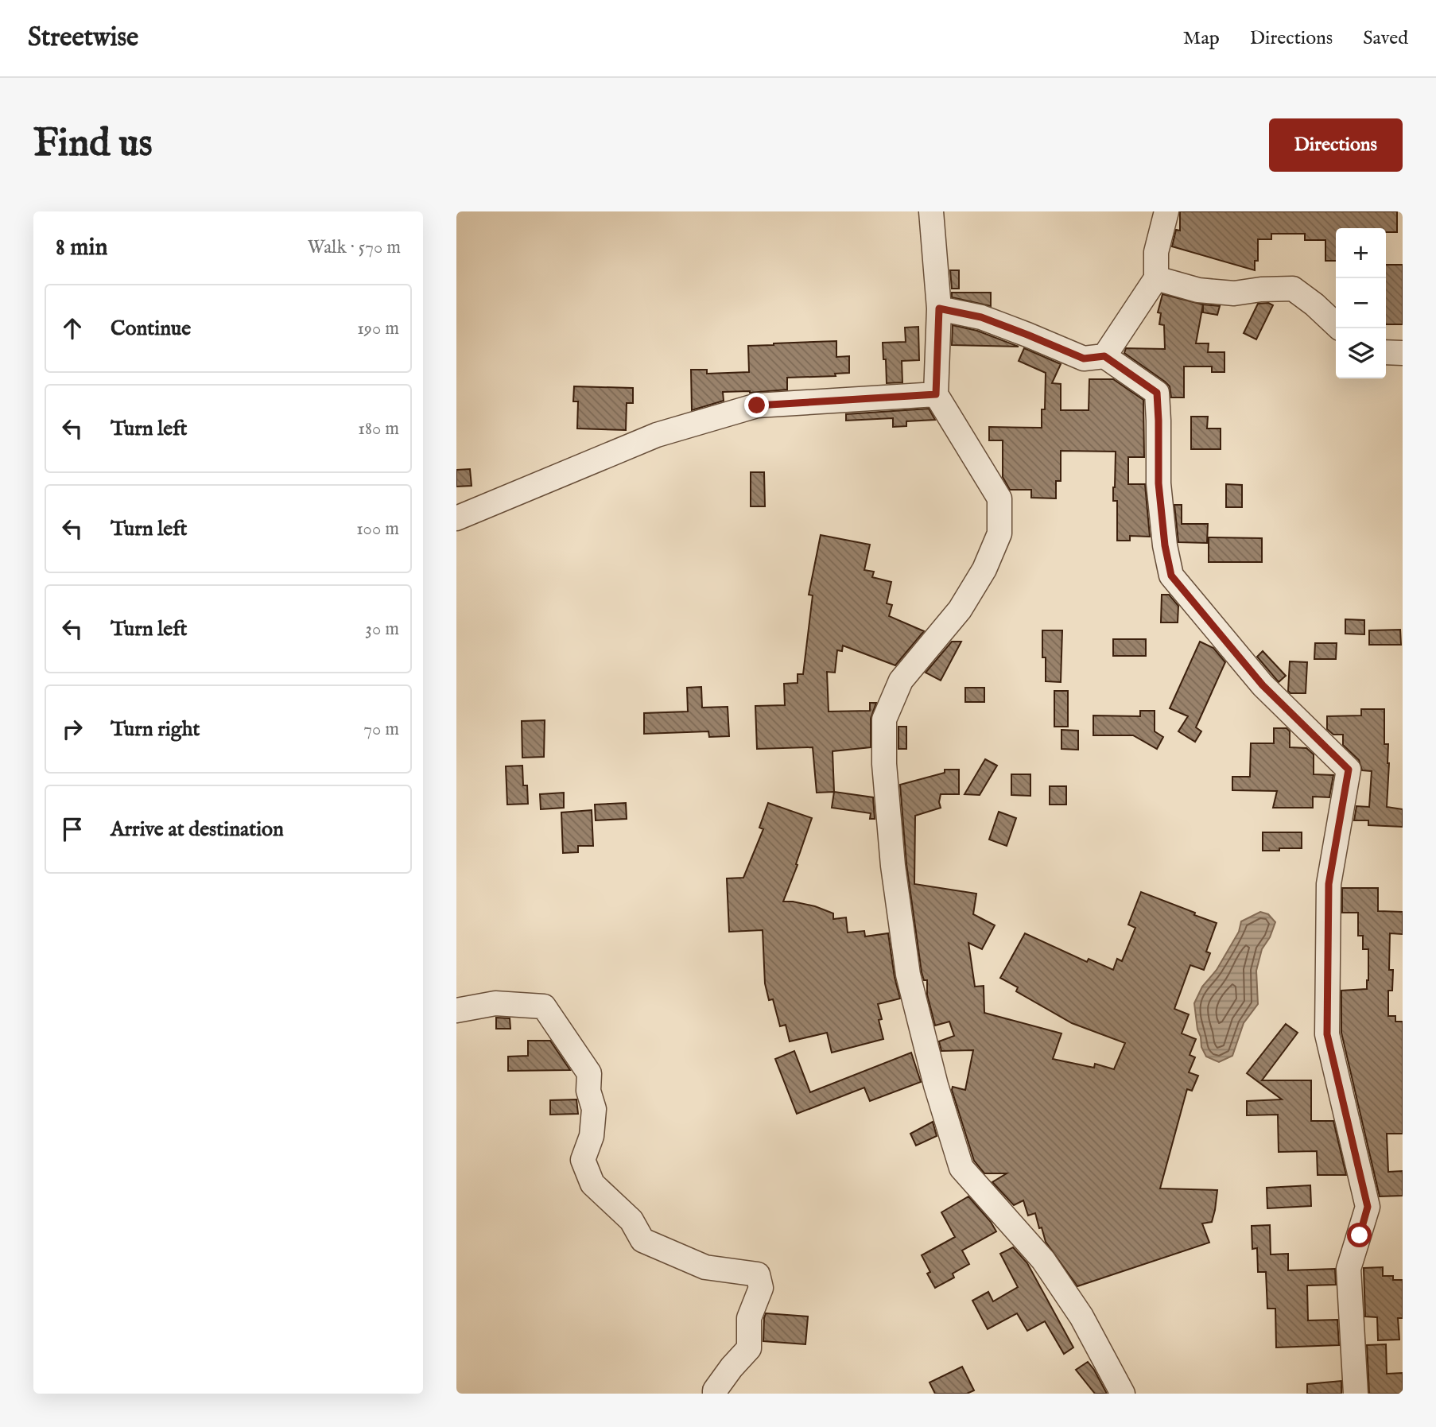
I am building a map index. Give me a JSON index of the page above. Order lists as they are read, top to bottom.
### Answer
{
  "page": {
    "header": "Streetwise",
    "nav": ["Map", "Directions", "Saved"],
    "buttons": "Directions",
    "title": "Find us",
    "heading": ["8 min", "Walk · 570 m"],
    "map_buttons": ["+", "−"],
    "list": [
      ["Continue", "190 m"],
      ["Turn left", "180 m"],
      ["Turn left", "100 m"],
      ["Turn left", "30 m"],
      ["Turn right", "70 m"],
      "Arrive at destination"
    ]
  }
}
